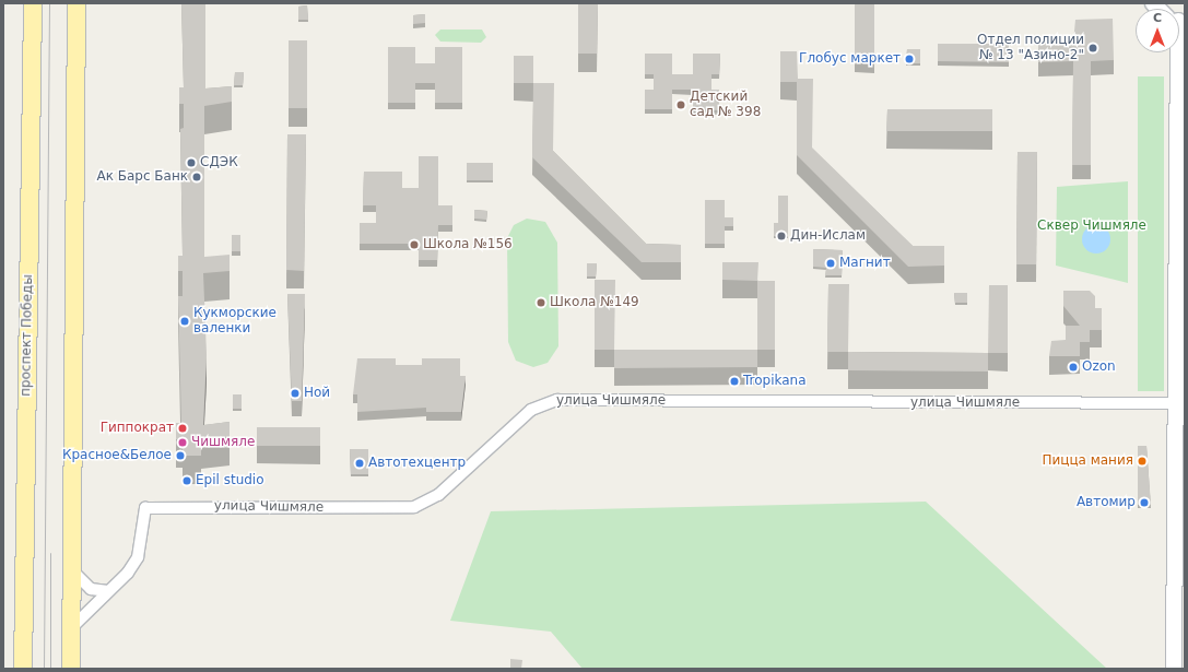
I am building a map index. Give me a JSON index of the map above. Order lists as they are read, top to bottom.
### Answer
{
  "streets": {
    "main road": ["проспект Победы"],
    "street": ["улица Чишмяле"]
  },
  "parks": ["Сквер Чишмяле"],
  "places": [
    "Отдел полиции № 13 \"Азино-2\"",
    "Глобус маркет",
    "Детский сад № 398",
    "СДЭК",
    "Ак Барс Банк",
    "Дин-Ислам",
    "Школа №156",
    "Магнит",
    "Школа №149",
    "Кукморские валенки",
    "Ozon",
    "Tropikana",
    "Ной",
    "Гиппократ",
    "Чишмяле",
    "Красное&Белое",
    "Пицца мания",
    "Автотехцентр",
    "Epil studio",
    "Автомир"
  ],
  "north": "top"
}
